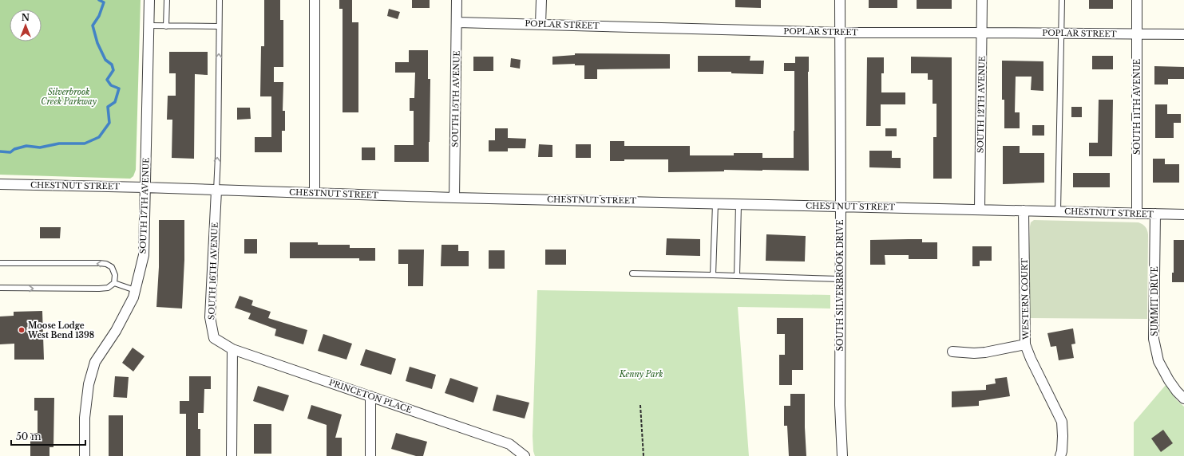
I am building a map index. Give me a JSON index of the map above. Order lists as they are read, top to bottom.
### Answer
{
  "streets": {
    "street": [
      "POPLAR STREET",
      "SOUTH 15TH AVENUE",
      "SOUTH 12TH AVENUE",
      "SOUTH 11TH AVENUE",
      "CHESTNUT STREET",
      "SOUTH 17TH AVENUE",
      "SOUTH 16TH AVENUE",
      "SOUTH SILVERBROOK DRIVE",
      "WESTERN COURT",
      "SUMMIT DRIVE",
      "PRINCETON PLACE"
    ]
  },
  "crossings": [
    ["POPLAR STREET", "SOUTH 15TH AVENUE"],
    ["POPLAR STREET", "SOUTH 12TH AVENUE"],
    ["POPLAR STREET", "SOUTH 11TH AVENUE"],
    ["POPLAR STREET", "SOUTH SILVERBROOK DRIVE"],
    ["SOUTH 15TH AVENUE", "CHESTNUT STREET"],
    ["SOUTH 12TH AVENUE", "CHESTNUT STREET"],
    ["SOUTH 11TH AVENUE", "CHESTNUT STREET"],
    ["CHESTNUT STREET", "SOUTH 17TH AVENUE"],
    ["CHESTNUT STREET", "SOUTH 16TH AVENUE"],
    ["CHESTNUT STREET", "SOUTH SILVERBROOK DRIVE"],
    ["CHESTNUT STREET", "WESTERN COURT"],
    ["CHESTNUT STREET", "SUMMIT DRIVE"],
    ["SOUTH 16TH AVENUE", "PRINCETON PLACE"]
  ],
  "parks": ["Silverbrook Creek Parkway", "Kenny Park"],
  "places": ["Moose Lodge West Bend 1398"],
  "scale_bar": "50 m",
  "north": "top"
}
